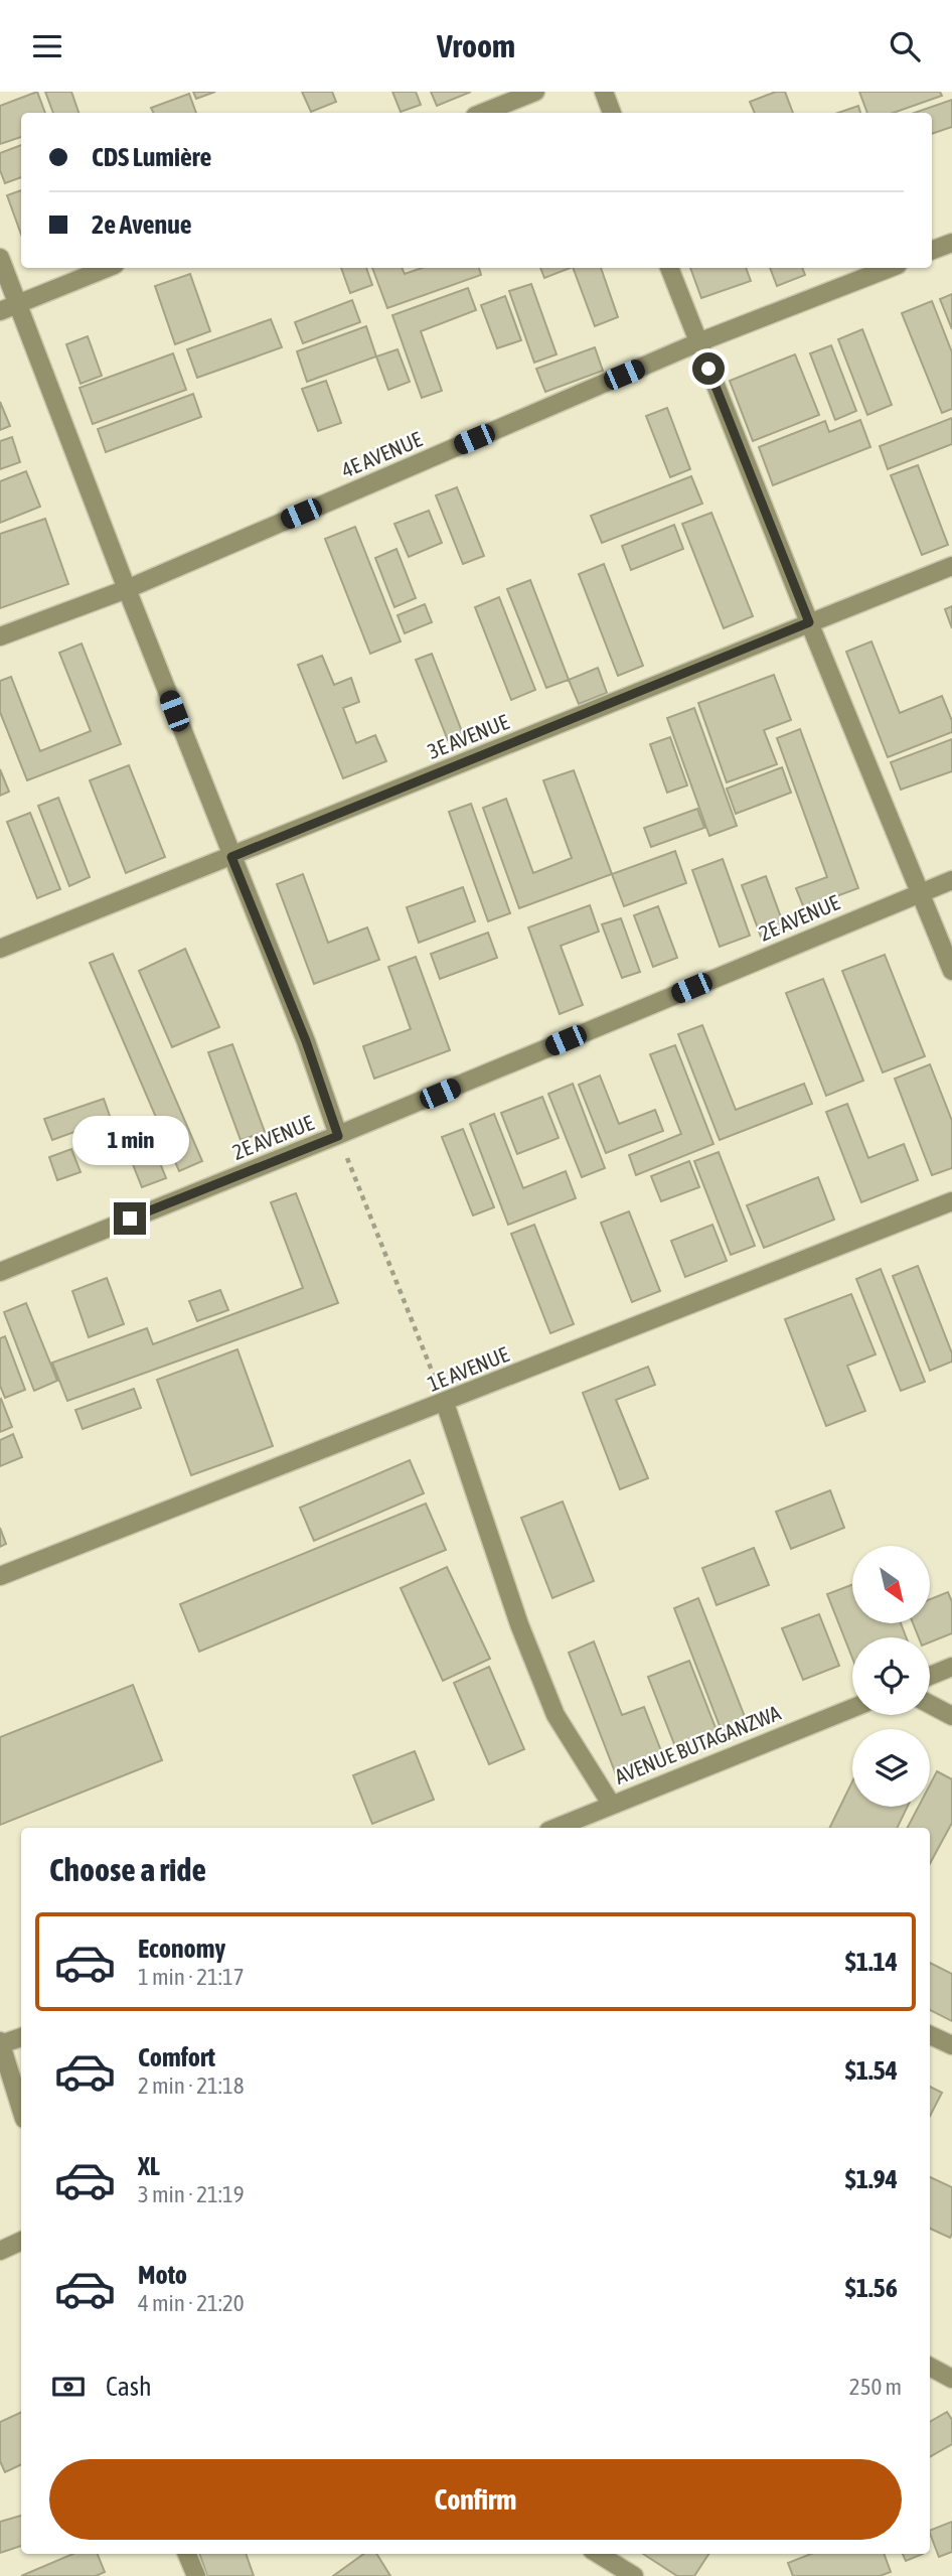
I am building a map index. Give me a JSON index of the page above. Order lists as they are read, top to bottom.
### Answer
{
  "streets": {
    "street": [
      "4E AVENUE",
      "3E AVENUE",
      "2E AVENUE",
      "1E AVENUE",
      "AVENUE BUTAGANZWA"
    ]
  },
  "north": "bottom right",
  "page": {
    "header": "Vroom",
    "banner": ["CDS Lumière", "2e Avenue"],
    "bubble": "1 min",
    "heading": "Choose a ride",
    "list": [
      {
        "name": "Economy",
        "note": "1 min · 21:17",
        "value": "$1.14"
      },
      {
        "name": "Comfort",
        "note": "2 min · 21:18",
        "value": "$1.54"
      },
      {
        "name": "XL",
        "note": "3 min · 21:19",
        "value": "$1.94"
      },
      {
        "name": "Moto",
        "note": "4 min · 21:20",
        "value": "$1.56"
      }
    ],
    "pay": ["Cash", "250 m"],
    "buttons": "Confirm"
  }
}
